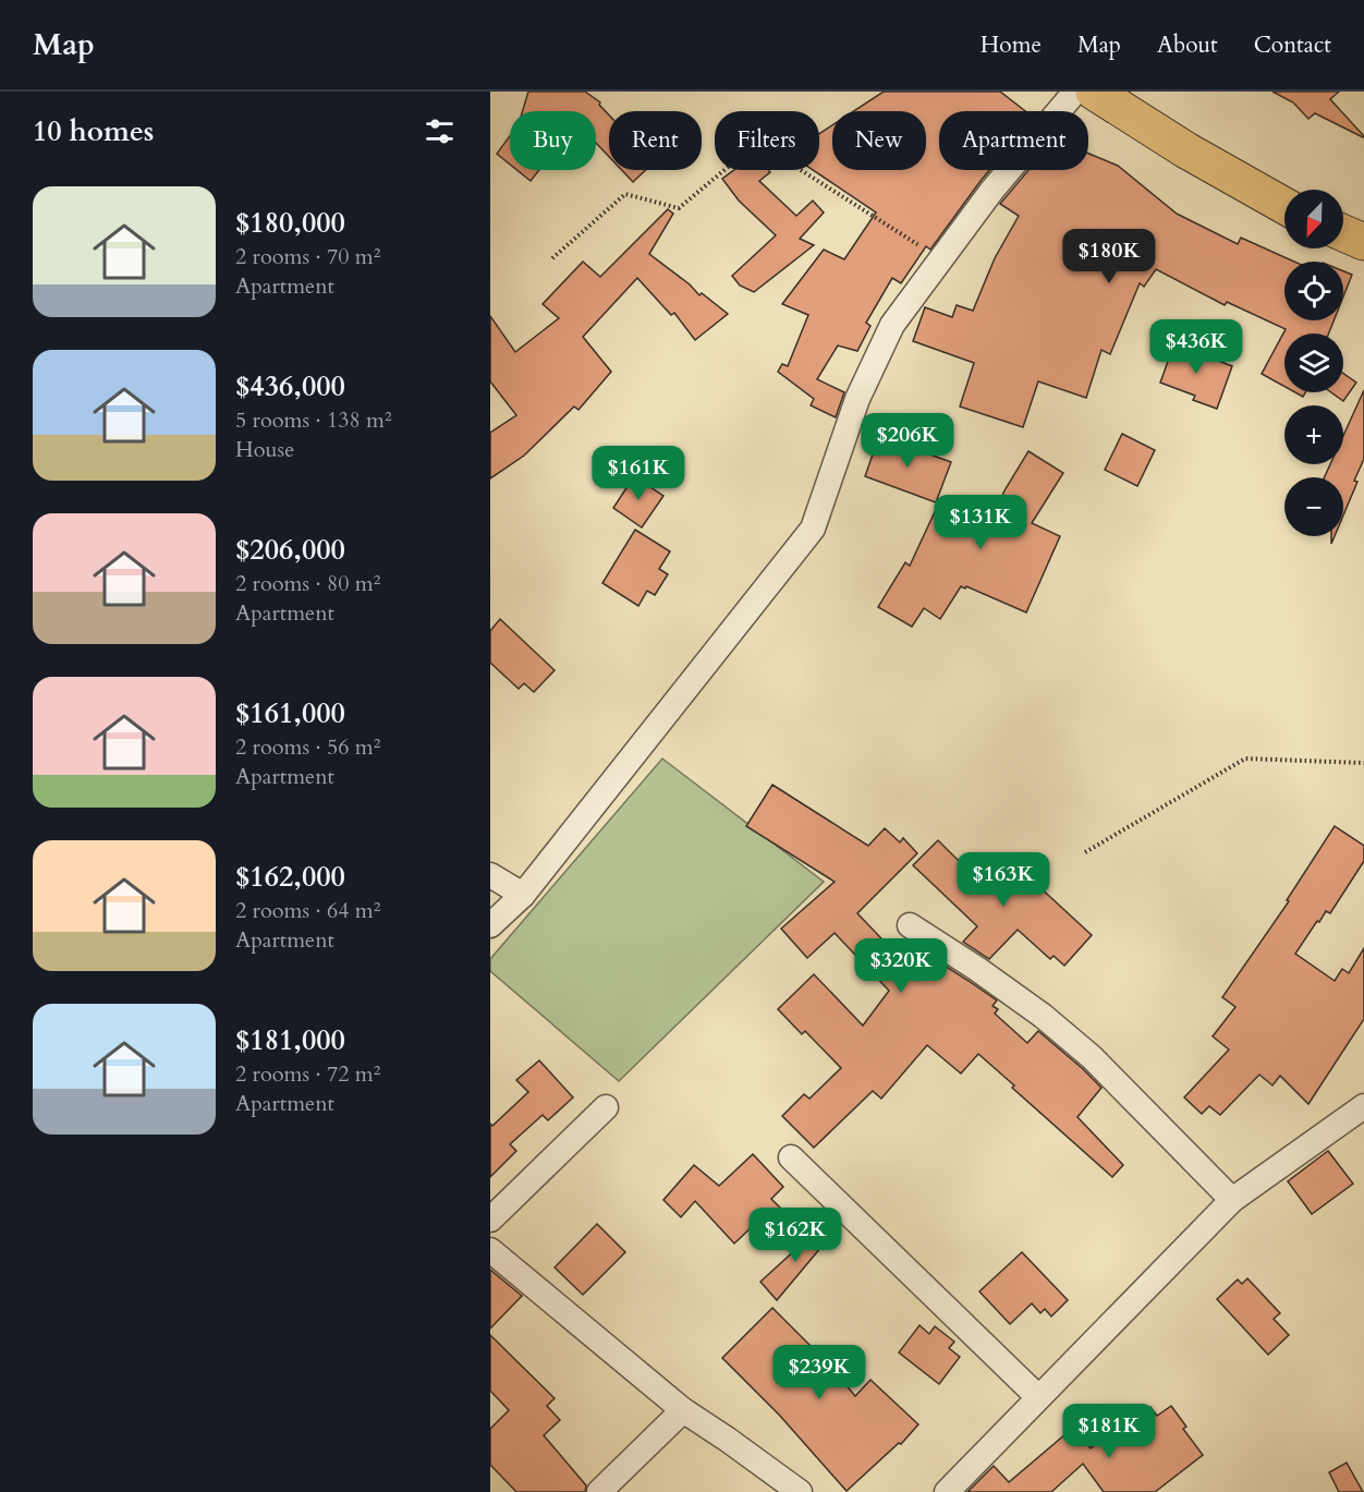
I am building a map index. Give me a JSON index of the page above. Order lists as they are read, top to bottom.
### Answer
{
  "north": "bottom left",
  "page": {
    "header": "Map",
    "nav": [
      "Home",
      "Map",
      "About",
      "Contact"
    ],
    "heading": "10 homes",
    "chip": [
      "Buy",
      "Rent",
      "Filters",
      "New",
      "Apartment"
    ],
    "list": [
      {
        "name": "$180,000",
        "note": "2 rooms · 70 m² · Apartment"
      },
      {
        "name": "$436,000",
        "note": "5 rooms · 138 m² · House"
      },
      {
        "name": "$206,000",
        "note": "2 rooms · 80 m² · Apartment"
      },
      {
        "name": "$161,000",
        "note": "2 rooms · 56 m² · Apartment"
      },
      {
        "name": "$162,000",
        "note": "2 rooms · 64 m² · Apartment"
      },
      {
        "name": "$181,000",
        "note": "2 rooms · 72 m² · Apartment"
      }
    ],
    "map_buttons": ["+", "−"],
    "price": [
      "$180K",
      "$436K",
      "$206K",
      "$161K",
      "$131K",
      "$163K",
      "$320K",
      "$162K",
      "$239K",
      "$181K"
    ]
  }
}
